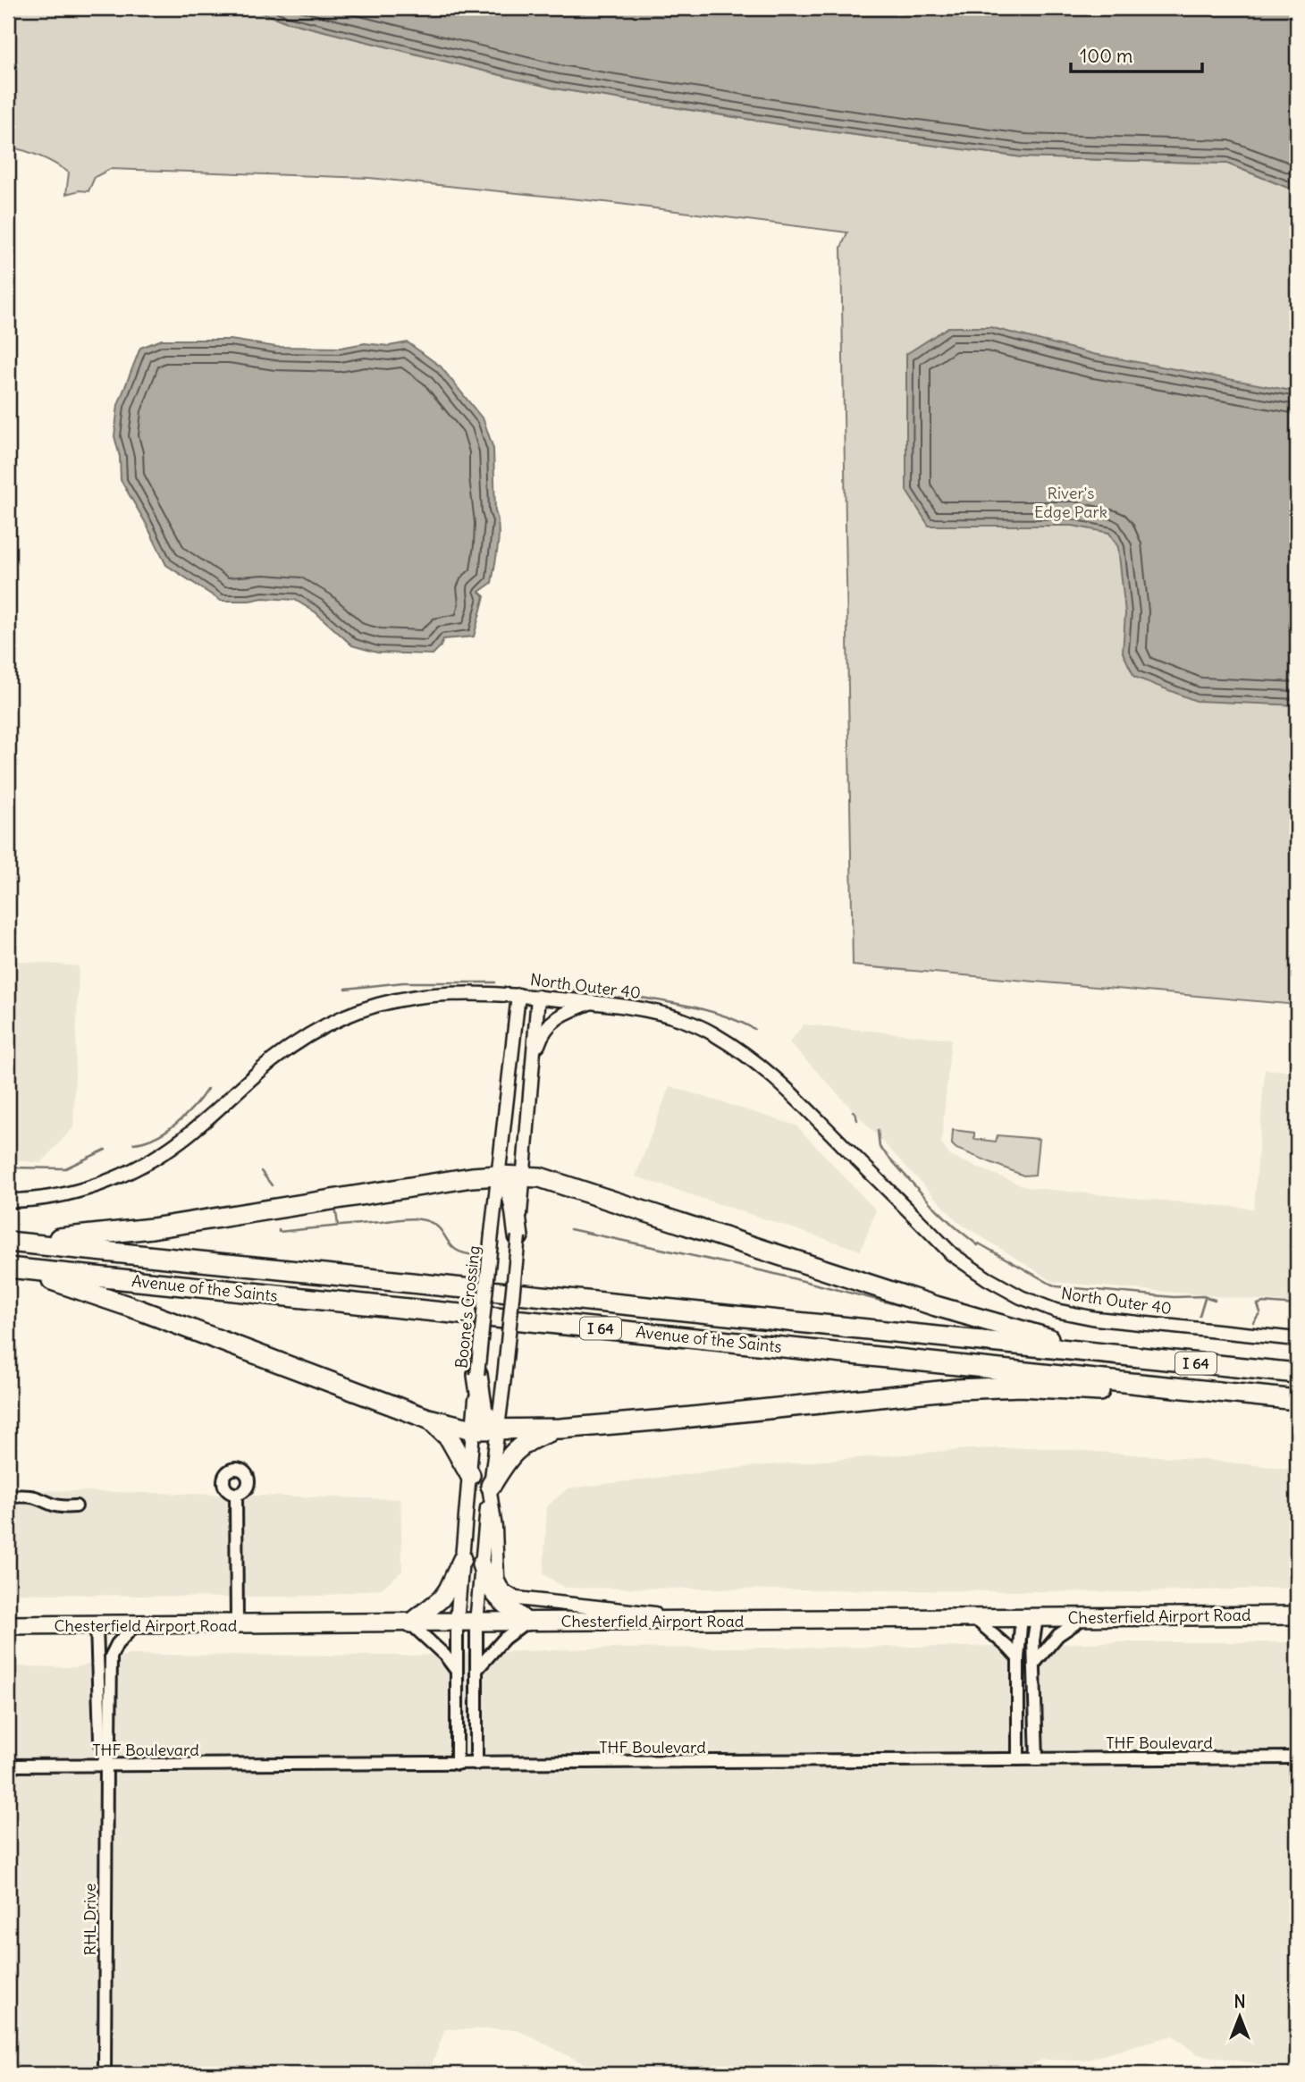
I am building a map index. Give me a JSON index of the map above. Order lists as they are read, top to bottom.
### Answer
{
  "streets": {
    "highway": ["Avenue of the Saints", "I 64"],
    "main road": ["Chesterfield Airport Road"],
    "street": [
      "North Outer 40",
      "Boone's Crossing",
      "THF Boulevard",
      "RHL Drive"
    ]
  },
  "crossings": [
    ["North Outer 40", "Boone's Crossing"],
    ["Boone's Crossing", "Chesterfield Airport Road"],
    ["Chesterfield Airport Road", "RHL Drive"],
    ["THF Boulevard", "RHL Drive"]
  ],
  "parks": ["River's Edge Park"],
  "scale_bar": "100 m",
  "north": "top"
}
